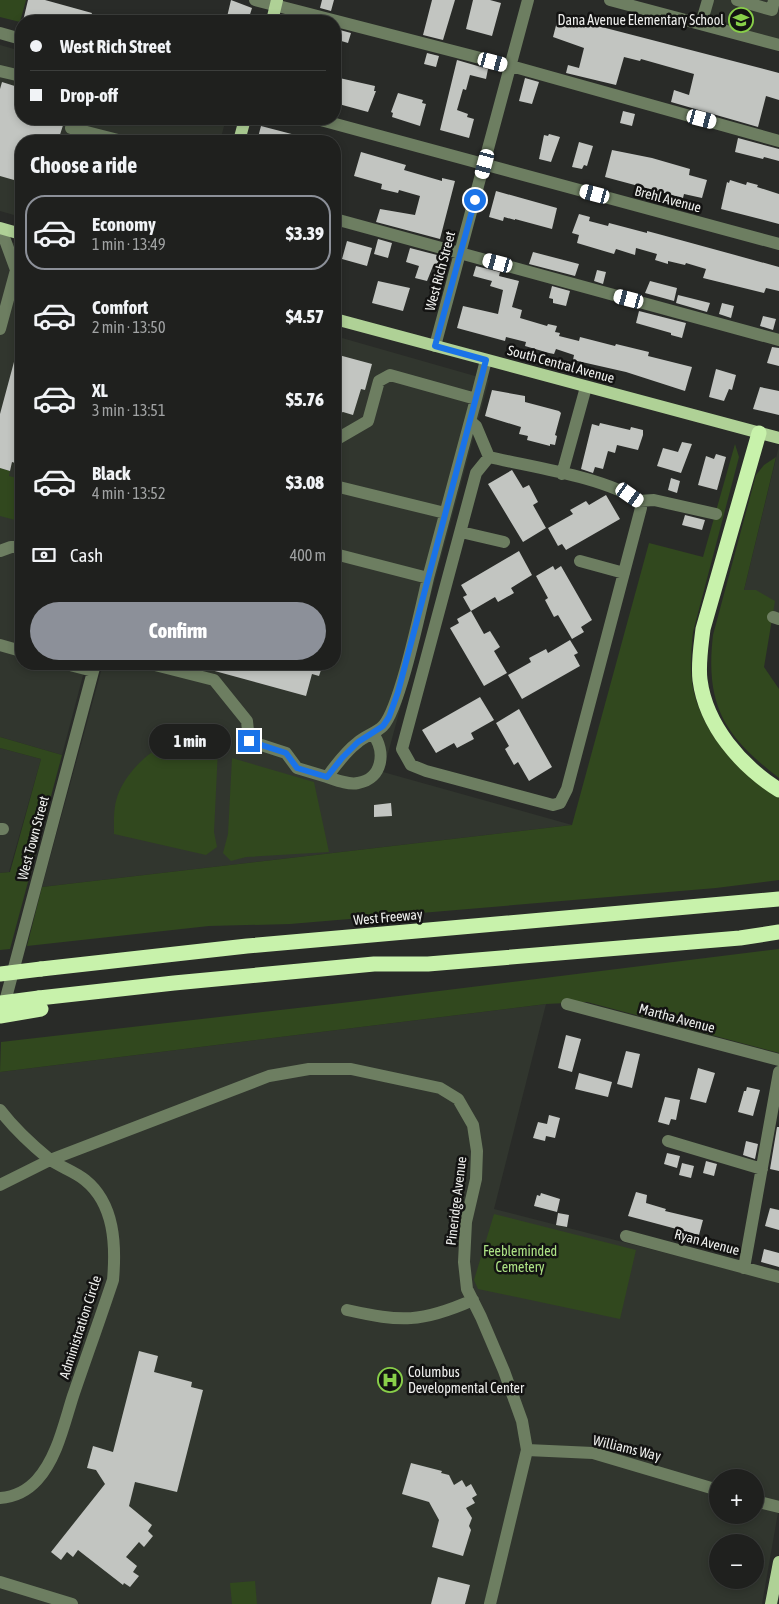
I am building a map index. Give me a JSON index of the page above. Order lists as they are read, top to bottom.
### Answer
{
  "streets": {
    "highway": ["West Freeway"],
    "main road": ["South Central Avenue"],
    "street": [
      "Brehl Avenue",
      "West Rich Street",
      "West Town Street",
      "Martha Avenue",
      "Pineridge Avenue",
      "Ryan Avenue",
      "Administration Circle",
      "Williams Way"
    ]
  },
  "crossings": [
    ["Brehl Avenue", "West Rich Street"],
    ["West Rich Street", "South Central Avenue"],
    ["Pineridge Avenue", "Administration Circle"],
    ["Pineridge Avenue", "Williams Way"]
  ],
  "parks": ["Feebleminded Cemetery"],
  "places": {
    "school or university": ["Dana Avenue Elementary School"],
    "hospital": ["Columbus Developmental Center"]
  },
  "page": {
    "banner": ["West Rich Street", "Drop-off"],
    "heading": "Choose a ride",
    "list": [
      {
        "name": "Economy",
        "note": "1 min · 13:49",
        "value": "$3.39"
      },
      {
        "name": "Comfort",
        "note": "2 min · 13:50",
        "value": "$4.57"
      },
      {
        "name": "XL",
        "note": "3 min · 13:51",
        "value": "$5.76"
      },
      {
        "name": "Black",
        "note": "4 min · 13:52",
        "value": "$3.08"
      }
    ],
    "pay": ["Cash", "400 m"],
    "buttons": "Confirm",
    "bubble": "1 min",
    "map_buttons": ["+", "−"]
  }
}
